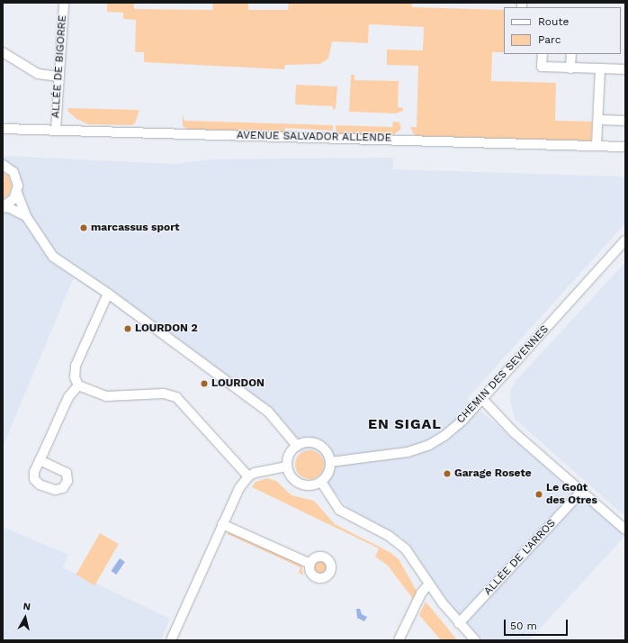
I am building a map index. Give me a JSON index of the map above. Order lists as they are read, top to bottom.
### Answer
{
  "streets": {
    "street": [
      "ALLÉE DE BIGORRE",
      "AVENUE SALVADOR ALLENDE",
      "CHEMIN DES SEVENNES",
      "ALLÉE DE L'ARROS"
    ]
  },
  "crossings": [
    ["ALLÉE DE BIGORRE", "AVENUE SALVADOR ALLENDE"]
  ],
  "districts": ["EN SIGAL"],
  "places": [
    "marcassus sport",
    "LOURDON 2",
    "LOURDON",
    "Garage Rosete",
    "Le Goût des Otres"
  ],
  "legend": ["Route", "Parc"],
  "scale_bar": "50 m",
  "north": "top"
}
